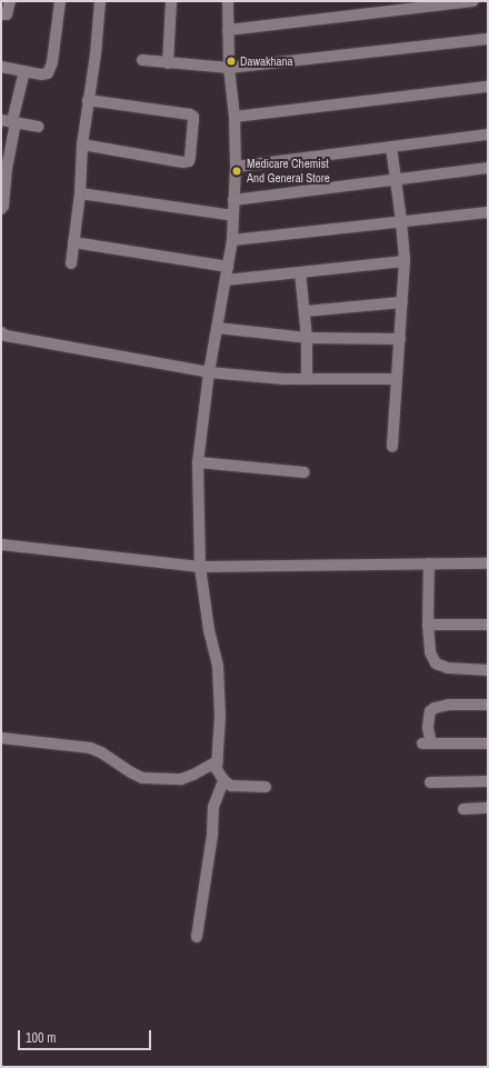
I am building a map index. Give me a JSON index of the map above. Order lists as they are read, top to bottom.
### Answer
{
  "places": ["Dawakhana", "Medicare Chemist And General Store"],
  "scale_bar": "100 m"
}
